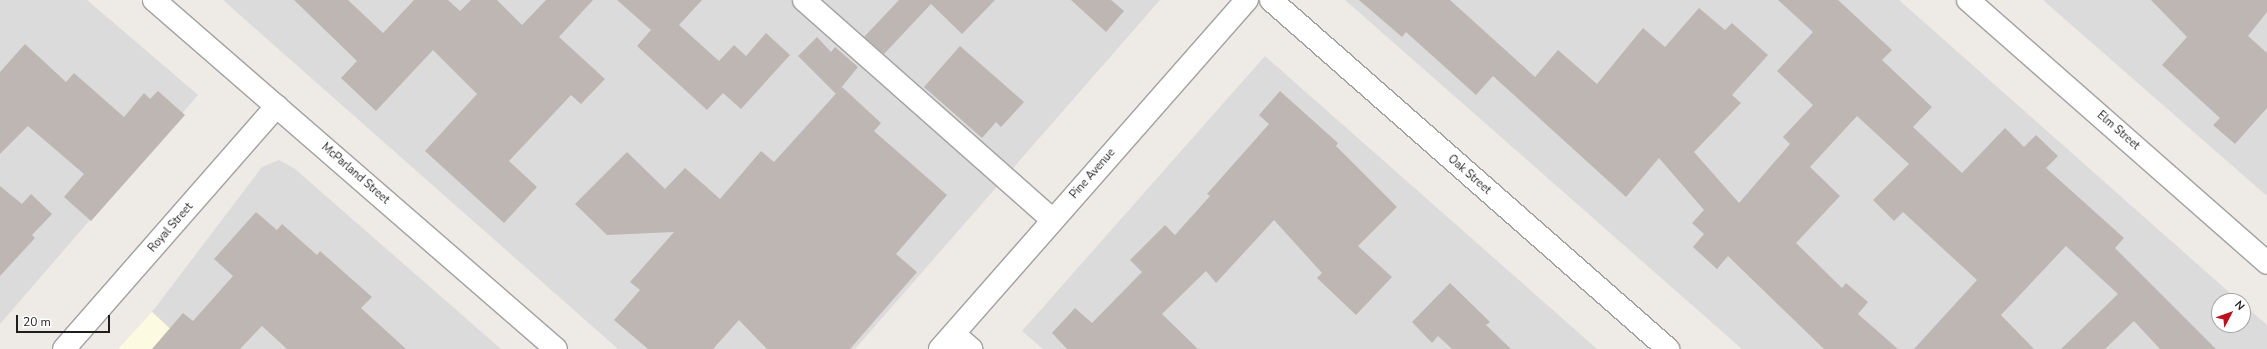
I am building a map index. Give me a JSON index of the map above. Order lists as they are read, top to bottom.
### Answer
{
  "streets": {
    "street": [
      "Elm Street",
      "McParland Street",
      "Pine Avenue",
      "Oak Street",
      "Royal Street"
    ]
  },
  "crossings": [
    ["McParland Street", "Royal Street"]
  ],
  "scale_bar": "20 m",
  "north": "top right"
}
